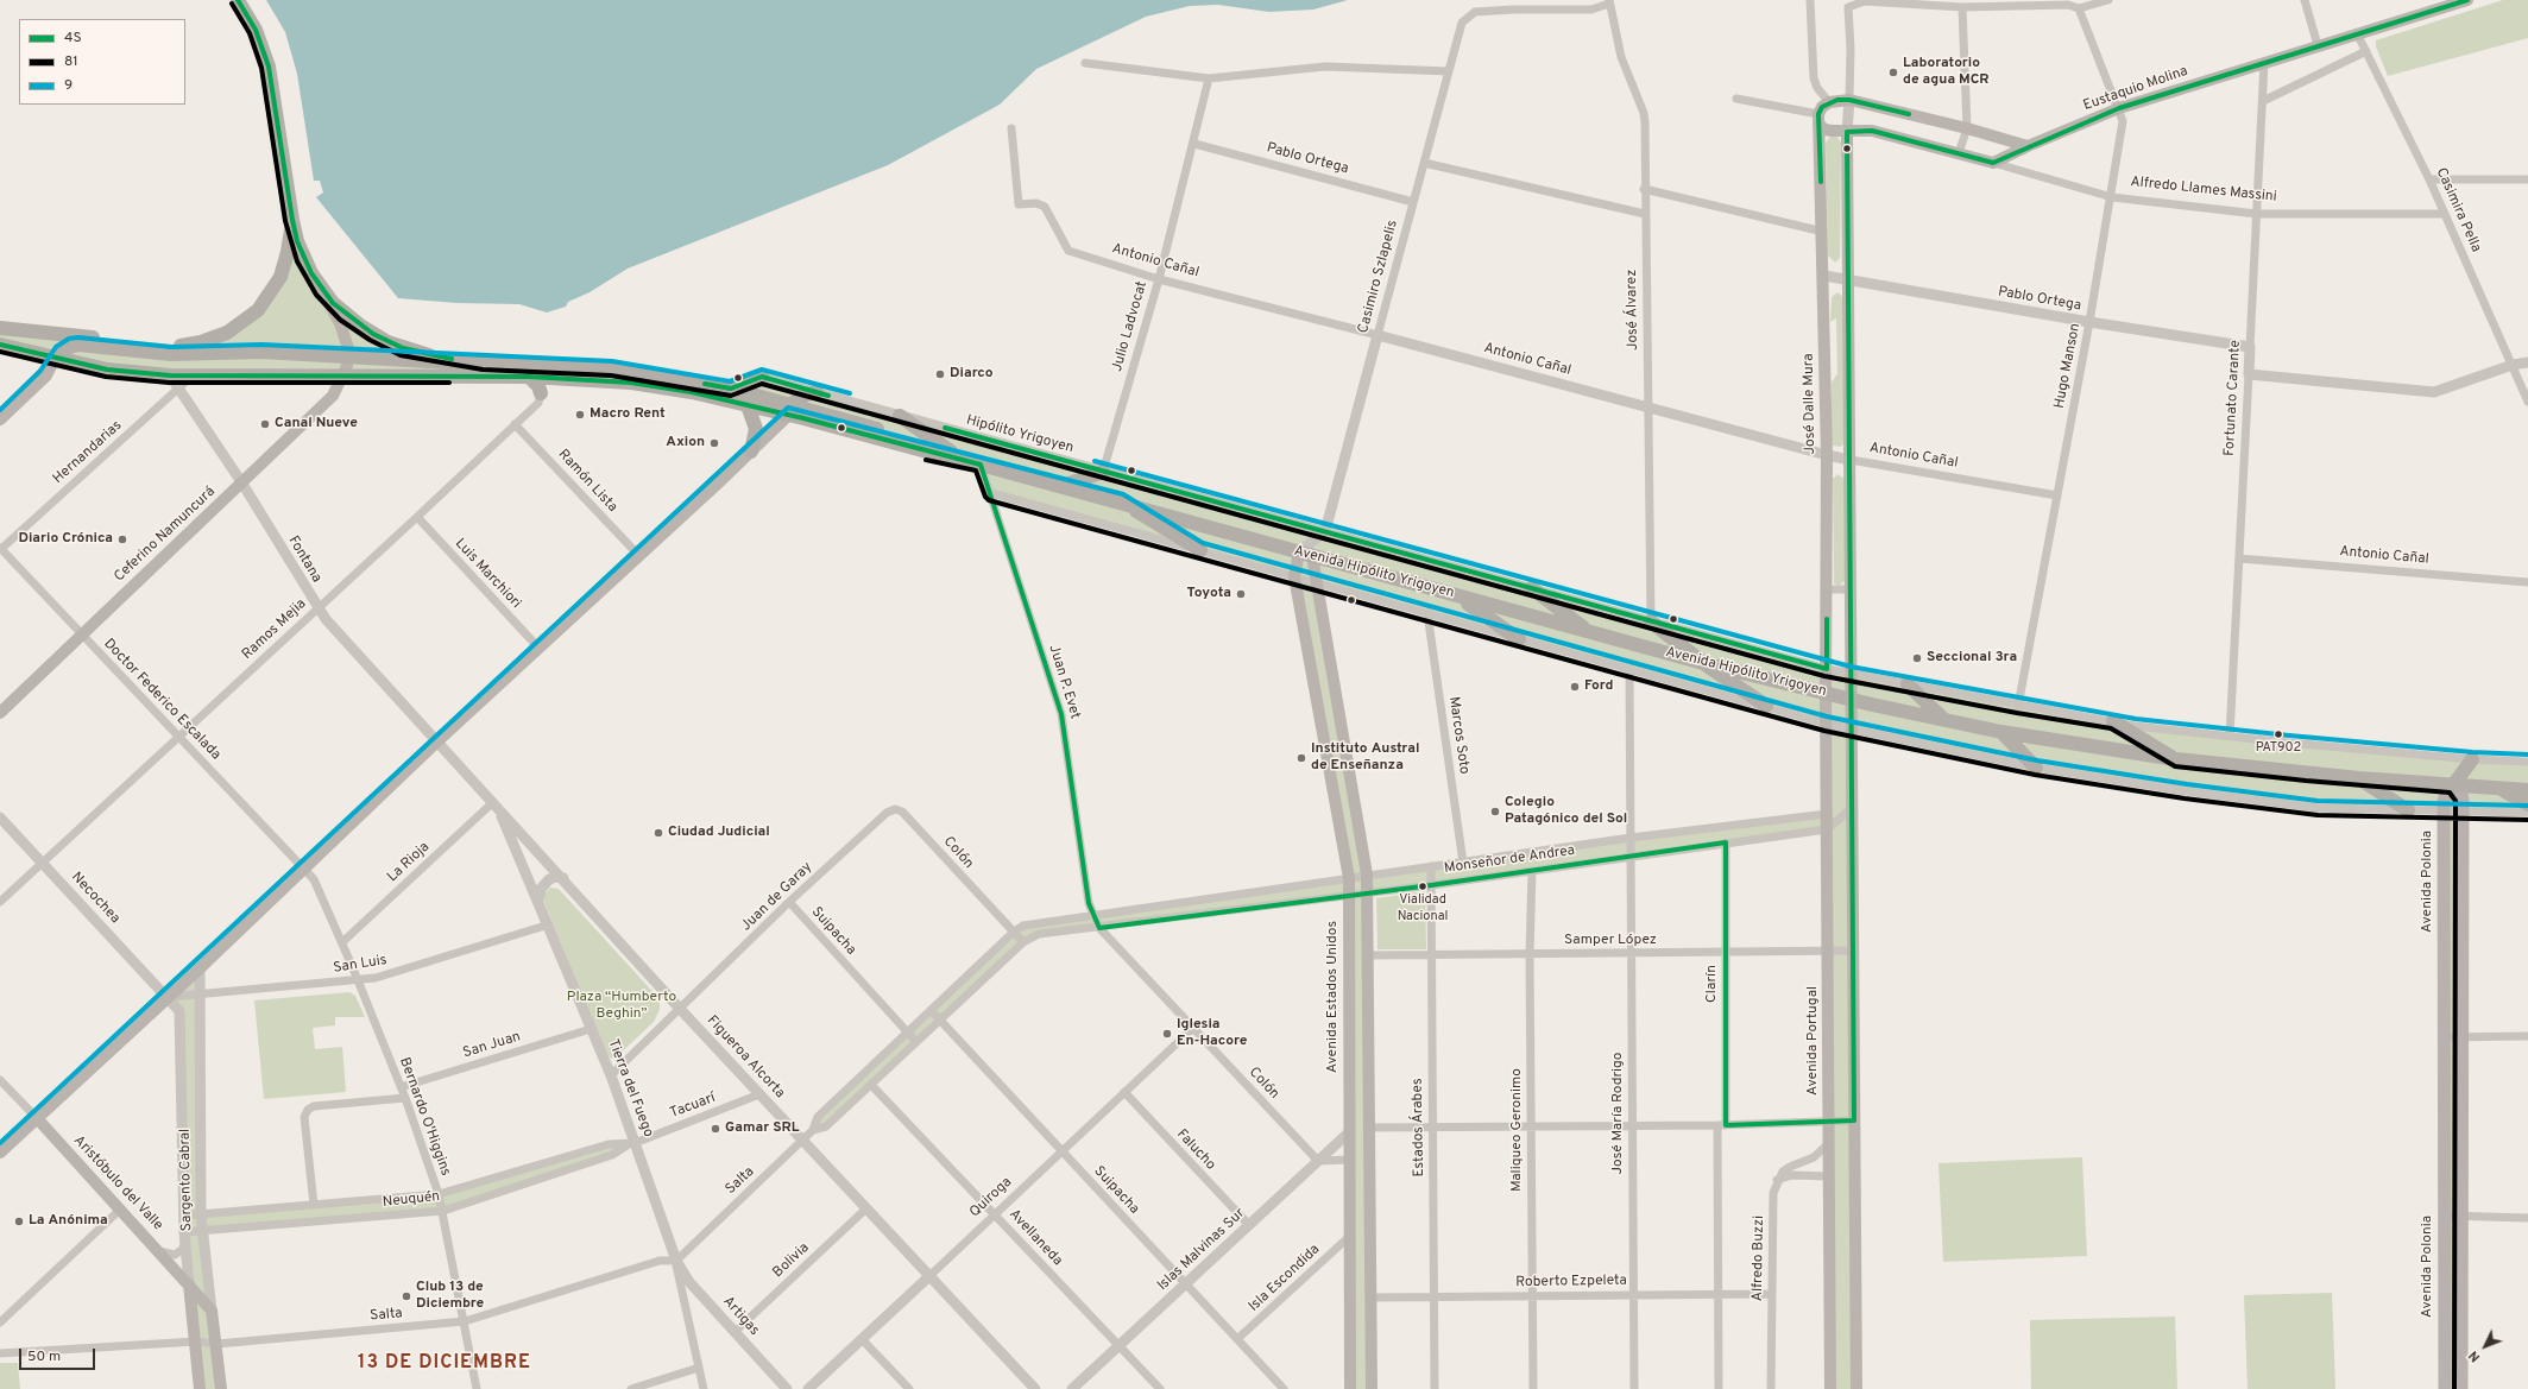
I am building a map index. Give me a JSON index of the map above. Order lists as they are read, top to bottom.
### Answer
{
  "streets": {
    "highway": ["Avenida Hipólito Yrigoyen"],
    "main road": [
      "Eustaquio Molina",
      "Alfredo Llames Massini",
      "José Dalle Mura",
      "Ceferino Namuncurá",
      "Avenida Polonia",
      "Avenida Estados Unidos",
      "Avenida Portugal",
      "Sargento Cabral",
      "Aristóbulo del Valle"
    ],
    "street": [
      "Pablo Ortega",
      "Casimira Pella",
      "Antonio Cañal",
      "Casimiro Szlapelis",
      "José Álvarez",
      "Julio Ladvocat",
      "Hugo Manson",
      "Fortunato Carante",
      "Hipólito Yrigoyen",
      "Hernandarias",
      "Ramón Lista",
      "Fontana",
      "Luis Marchiori",
      "Ramos Mejia",
      "Juan P. Evet",
      "Doctor Federico Escalada",
      "Marcos Soto",
      "Colón",
      "Monseñor de Andrea",
      "La Rioja",
      "Juan de Garay",
      "Necochea",
      "Suipacha",
      "Samper López",
      "San Luis",
      "Clarín",
      "San Juan",
      "Figueroa Alcorta",
      "Tierra del Fuego",
      "Tacuarí",
      "José María Rodrigo",
      "Bernardo O'Higgins",
      "Estados Árabes",
      "Maliqueo Geronimo",
      "Falucho",
      "Salta",
      "Quiroga",
      "Neuquén",
      "Avellaneda",
      "Islas Malvinas Sur",
      "Alfredo Buzzi",
      "Bolivia",
      "Isla Escondida",
      "Roberto Ezpeleta",
      "Artigas"
    ]
  },
  "crossings": [
    ["Eustaquio Molina", "Casimira Pella"],
    ["Eustaquio Molina", "Hugo Manson"],
    ["Eustaquio Molina", "Fortunato Carante"],
    ["Pablo Ortega", "Casimiro Szlapelis"],
    ["Pablo Ortega", "Julio Ladvocat"],
    ["Pablo Ortega", "Hugo Manson"],
    ["Pablo Ortega", "Fortunato Carante"],
    ["Pablo Ortega", "José Dalle Mura"],
    ["Alfredo Llames Massini", "Casimira Pella"],
    ["Alfredo Llames Massini", "Hugo Manson"],
    ["Alfredo Llames Massini", "Fortunato Carante"],
    ["Alfredo Llames Massini", "José Dalle Mura"],
    ["Antonio Cañal", "Casimiro Szlapelis"],
    ["Antonio Cañal", "José Álvarez"],
    ["Antonio Cañal", "Julio Ladvocat"],
    ["Antonio Cañal", "Hugo Manson"],
    ["Antonio Cañal", "Fortunato Carante"],
    ["Antonio Cañal", "José Dalle Mura"],
    ["Casimiro Szlapelis", "José Álvarez"],
    ["Casimiro Szlapelis", "Hipólito Yrigoyen"],
    ["Casimiro Szlapelis", "Avenida Hipólito Yrigoyen"],
    ["Casimiro Szlapelis", "Avenida Estados Unidos"],
    ["José Álvarez", "Hipólito Yrigoyen"],
    ["Julio Ladvocat", "Hipólito Yrigoyen"],
    ["Hugo Manson", "Hipólito Yrigoyen"],
    ["Fortunato Carante", "Hipólito Yrigoyen"],
    ["José Dalle Mura", "Hipólito Yrigoyen"],
    ["José Dalle Mura", "Avenida Hipólito Yrigoyen"],
    ["José Dalle Mura", "Avenida Portugal"],
    ["Hernandarias", "Fontana"],
    ["Hernandarias", "Avenida Hipólito Yrigoyen"],
    ["Hernandarias", "Doctor Federico Escalada"],
    ["Ramón Lista", "Ramos Mejia"],
    ["Ceferino Namuncurá", "Fontana"],
    ["Ceferino Namuncurá", "Avenida Hipólito Yrigoyen"],
    ["Ceferino Namuncurá", "Doctor Federico Escalada"],
    ["Fontana", "Avenida Hipólito Yrigoyen"],
    ["Fontana", "Ramos Mejia"],
    ["Fontana", "Figueroa Alcorta"],
    ["Avenida Hipólito Yrigoyen", "Juan P. Evet"],
    ["Avenida Hipólito Yrigoyen", "Avenida Polonia"],
    ["Avenida Hipólito Yrigoyen", "Avenida Estados Unidos"],
    ["Avenida Hipólito Yrigoyen", "Avenida Portugal"],
    ["Luis Marchiori", "Ramos Mejia"],
    ["Ramos Mejia", "Doctor Federico Escalada"],
    ["Ramos Mejia", "Necochea"],
    ["Juan P. Evet", "Colón"],
    ["Juan P. Evet", "Monseñor de Andrea"],
    ["Doctor Federico Escalada", "Bernardo O'Higgins"],
    ["Marcos Soto", "Monseñor de Andrea"],
    ["Colón", "Monseñor de Andrea"],
    ["Colón", "Juan de Garay"],
    ["Colón", "Quiroga"],
    ["Colón", "Islas Malvinas Sur"],
    ["Monseñor de Andrea", "Clarín"],
    ["Monseñor de Andrea", "Avenida Estados Unidos"],
    ["Monseñor de Andrea", "Avenida Portugal"],
    ["Monseñor de Andrea", "José María Rodrigo"],
    ["Monseñor de Andrea", "Estados Árabes"],
    ["Monseñor de Andrea", "Maliqueo Geronimo"],
    ["La Rioja", "Figueroa Alcorta"],
    ["La Rioja", "Tierra del Fuego"],
    ["La Rioja", "Bernardo O'Higgins"],
    ["Juan de Garay", "Suipacha"],
    ["Juan de Garay", "Figueroa Alcorta"],
    ["Juan de Garay", "Tierra del Fuego"],
    ["Necochea", "San Luis"],
    ["Necochea", "Aristóbulo del Valle"],
    ["Necochea", "Neuquén"],
    ["Suipacha", "Quiroga"],
    ["Suipacha", "Islas Malvinas Sur"],
    ["Suipacha", "Isla Escondida"],
    ["Samper López", "Clarín"],
    ["Samper López", "Avenida Portugal"],
    ["Samper López", "José María Rodrigo"],
    ["Samper López", "Estados Árabes"],
    ["Samper López", "Maliqueo Geronimo"],
    ["San Luis", "Tierra del Fuego"],
    ["San Luis", "Bernardo O'Higgins"],
    ["San Luis", "Sargento Cabral"],
    ["Clarín", "Roberto Ezpeleta"],
    ["Avenida Estados Unidos", "Islas Malvinas Sur"],
    ["Avenida Estados Unidos", "Isla Escondida"],
    ["San Juan", "Tierra del Fuego"],
    ["San Juan", "Bernardo O'Higgins"],
    ["Figueroa Alcorta", "Tierra del Fuego"],
    ["Figueroa Alcorta", "Tacuarí"],
    ["Figueroa Alcorta", "Salta"],
    ["Figueroa Alcorta", "Quiroga"],
    ["Figueroa Alcorta", "Bolivia"],
    ["Tierra del Fuego", "Tacuarí"],
    ["Tierra del Fuego", "Salta"],
    ["Tierra del Fuego", "Neuquén"],
    ["Tierra del Fuego", "Artigas"],
    ["Tacuarí", "Neuquén"],
    ["José María Rodrigo", "Roberto Ezpeleta"],
    ["Bernardo O'Higgins", "Salta"],
    ["Bernardo O'Higgins", "Neuquén"],
    ["Estados Árabes", "Roberto Ezpeleta"],
    ["Maliqueo Geronimo", "Roberto Ezpeleta"],
    ["Falucho", "Quiroga"],
    ["Falucho", "Islas Malvinas Sur"],
    ["Sargento Cabral", "Salta"],
    ["Sargento Cabral", "Aristóbulo del Valle"],
    ["Sargento Cabral", "Neuquén"],
    ["Salta", "Artigas"],
    ["Quiroga", "Avellaneda"],
    ["Avellaneda", "Islas Malvinas Sur"],
    ["Alfredo Buzzi", "Roberto Ezpeleta"],
    ["Bolivia", "Artigas"]
  ],
  "districts": ["13 DE DICIEMBRE"],
  "parks": ["Plaza “Humberto Beghin”"],
  "places": [
    "Laboratorio de agua MCR",
    "Diarco",
    "Macro Rent",
    "Canal Nueve",
    "Axion",
    "Diario Crónica",
    "Toyota",
    "Seccional 3ra",
    "Ford",
    "PAT902",
    "Instituto Austral de Enseñanza",
    "Colegio Patagónico del Sol",
    "Ciudad Judicial",
    "Vialidad Nacional",
    "Iglesia En-Hacore",
    "Gamar SRL",
    "La Anónima",
    "Club 13 de Diciembre"
  ],
  "lines": ["transit line 4S", "transit line 81", "transit line 9"],
  "legend": ["4S", "81", "9"],
  "scale_bar": "50 m",
  "north": "bottom left"
}
